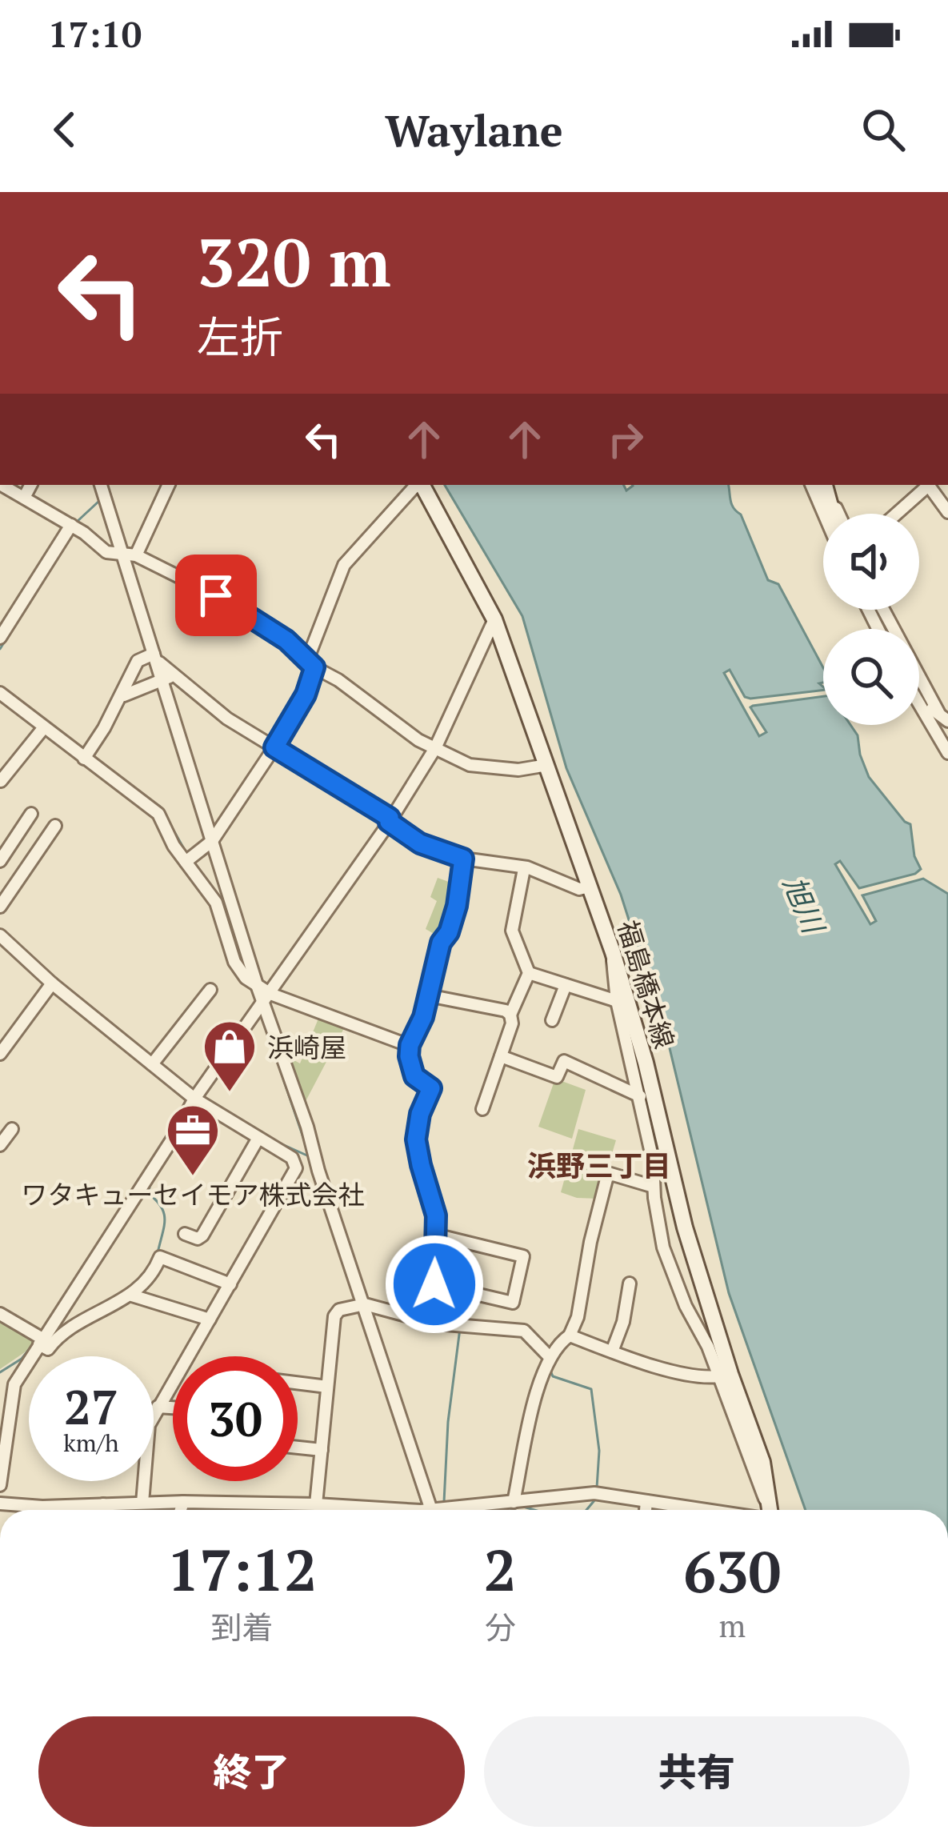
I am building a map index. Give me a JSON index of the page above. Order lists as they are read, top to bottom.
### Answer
{
  "streets": {
    "main road": ["福島橋本線"]
  },
  "districts": ["浜野三丁目"],
  "water": ["旭川"],
  "places": {
    "shop": ["浜崎屋"],
    "office": ["ワタキューセイモア株式会社"]
  },
  "page": {
    "status": "17:10",
    "header": "Waylane",
    "turn": ["320 m", "左折"],
    "speed": "27 km/h",
    "limit": "30",
    "eta": [
      "17:12",
      "到着",
      "2",
      "分",
      "630",
      "m"
    ],
    "buttons": ["終了", "共有"]
  }
}
